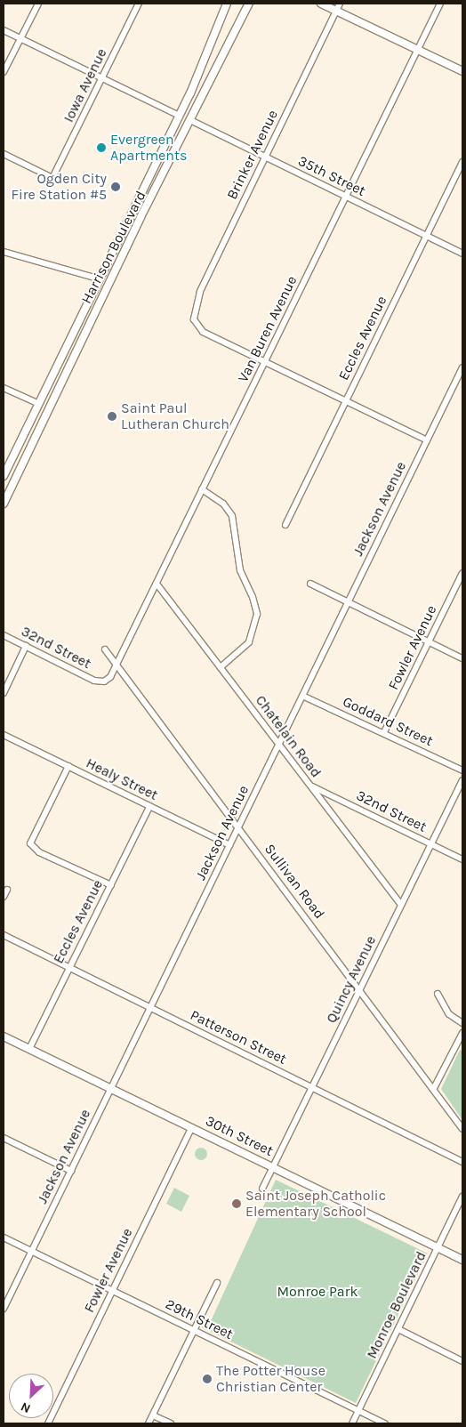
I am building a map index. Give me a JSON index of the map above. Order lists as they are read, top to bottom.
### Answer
{
  "streets": {
    "main road": ["Harrison Boulevard", "30th Street"],
    "street": [
      "Iowa Avenue",
      "Brinker Avenue",
      "35th Street",
      "Van Buren Avenue",
      "Eccles Avenue",
      "Jackson Avenue",
      "32nd Street",
      "Fowler Avenue",
      "Goddard Street",
      "Chatelain Road",
      "Healy Street",
      "Sullivan Road",
      "Quincy Avenue",
      "Patterson Street",
      "Monroe Boulevard",
      "29th Street"
    ]
  },
  "crossings": [
    ["Brinker Avenue", "35th Street"],
    ["Brinker Avenue", "Van Buren Avenue"],
    ["35th Street", "Harrison Boulevard"],
    ["35th Street", "Van Buren Avenue"],
    ["35th Street", "Eccles Avenue"],
    ["Van Buren Avenue", "32nd Street"],
    ["Van Buren Avenue", "Chatelain Road"],
    ["Van Buren Avenue", "Sullivan Road"],
    ["Eccles Avenue", "Healy Street"],
    ["Eccles Avenue", "Patterson Street"],
    ["Eccles Avenue", "30th Street"],
    ["Jackson Avenue", "Goddard Street"],
    ["Jackson Avenue", "Chatelain Road"],
    ["Jackson Avenue", "Healy Street"],
    ["Jackson Avenue", "Sullivan Road"],
    ["Jackson Avenue", "Patterson Street"],
    ["Jackson Avenue", "30th Street"],
    ["Jackson Avenue", "29th Street"],
    ["32nd Street", "Chatelain Road"],
    ["32nd Street", "Sullivan Road"],
    ["32nd Street", "Quincy Avenue"],
    ["Fowler Avenue", "Goddard Street"],
    ["Fowler Avenue", "30th Street"],
    ["Fowler Avenue", "29th Street"],
    ["Chatelain Road", "Quincy Avenue"],
    ["Sullivan Road", "Quincy Avenue"],
    ["Quincy Avenue", "Patterson Street"],
    ["Quincy Avenue", "30th Street"],
    ["30th Street", "Monroe Boulevard"],
    ["Monroe Boulevard", "29th Street"]
  ],
  "parks": ["Monroe Park"],
  "places": [
    "Evergreen Apartments",
    "Ogden City Fire Station #5",
    "Saint Paul Lutheran Church",
    "Saint Joseph Catholic Elementary School",
    "The Potter House Christian Center"
  ],
  "north": "bottom left"
}
